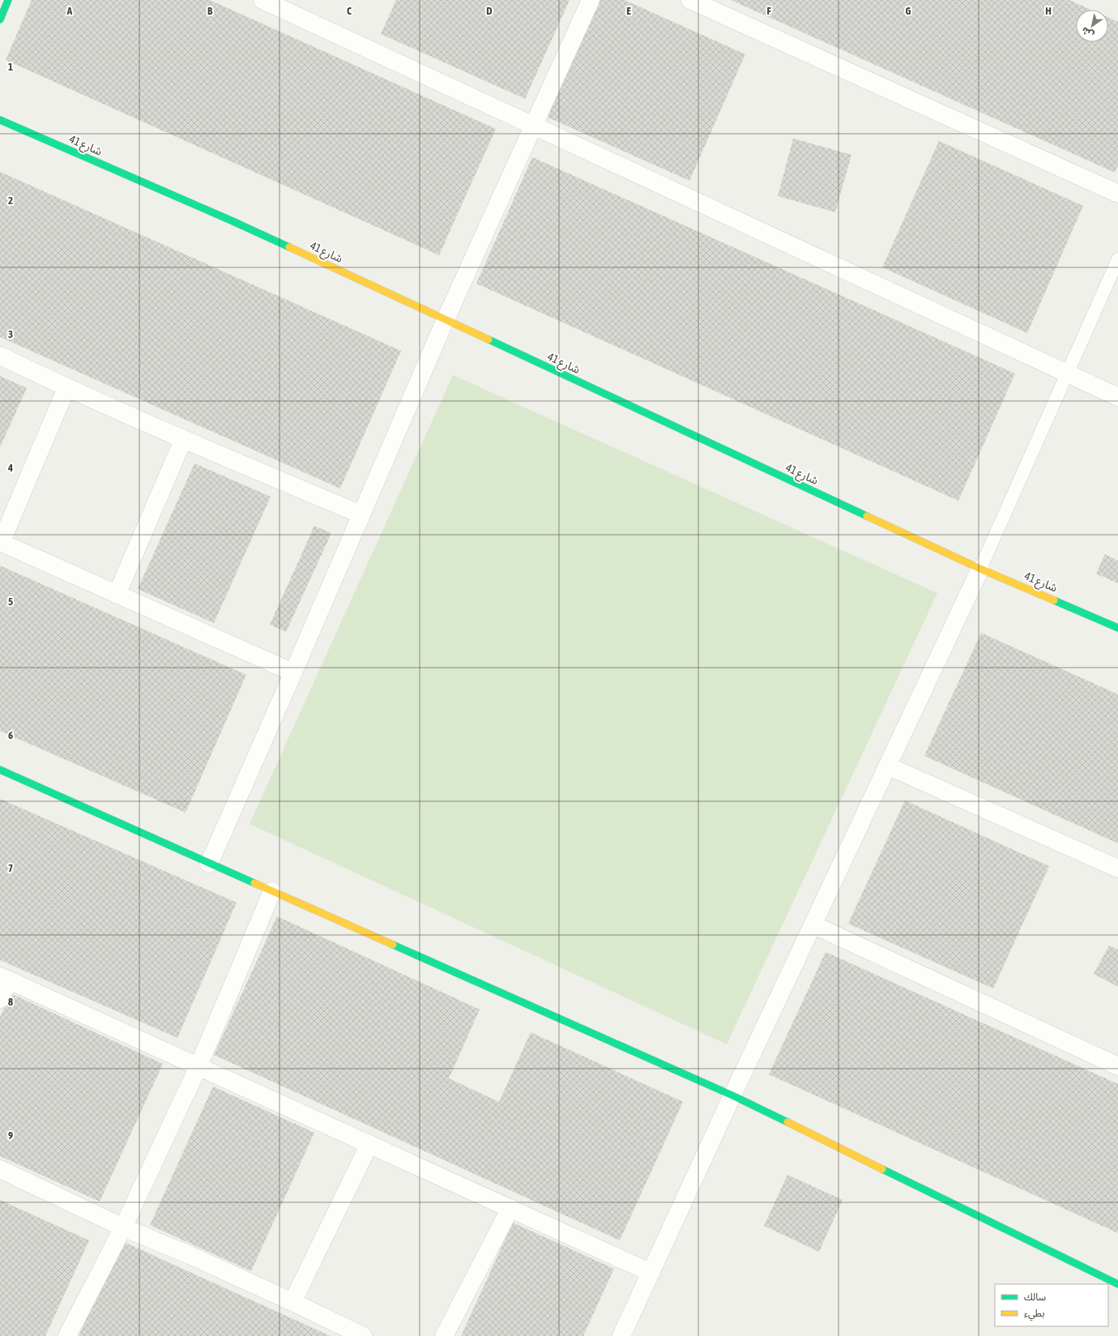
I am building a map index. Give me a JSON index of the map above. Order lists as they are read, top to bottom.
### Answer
{
  "streets": {
    "main road": ["شارع 41"]
  },
  "legend": ["سالك", "بطيء"],
  "north": "bottom left",
  "grid": {
    "columns": [
      "A",
      "B",
      "C",
      "D",
      "E",
      "F",
      "G",
      "H"
    ],
    "rows": [
      "1",
      "2",
      "3",
      "4",
      "5",
      "6",
      "7",
      "8",
      "9"
    ]
  }
}
